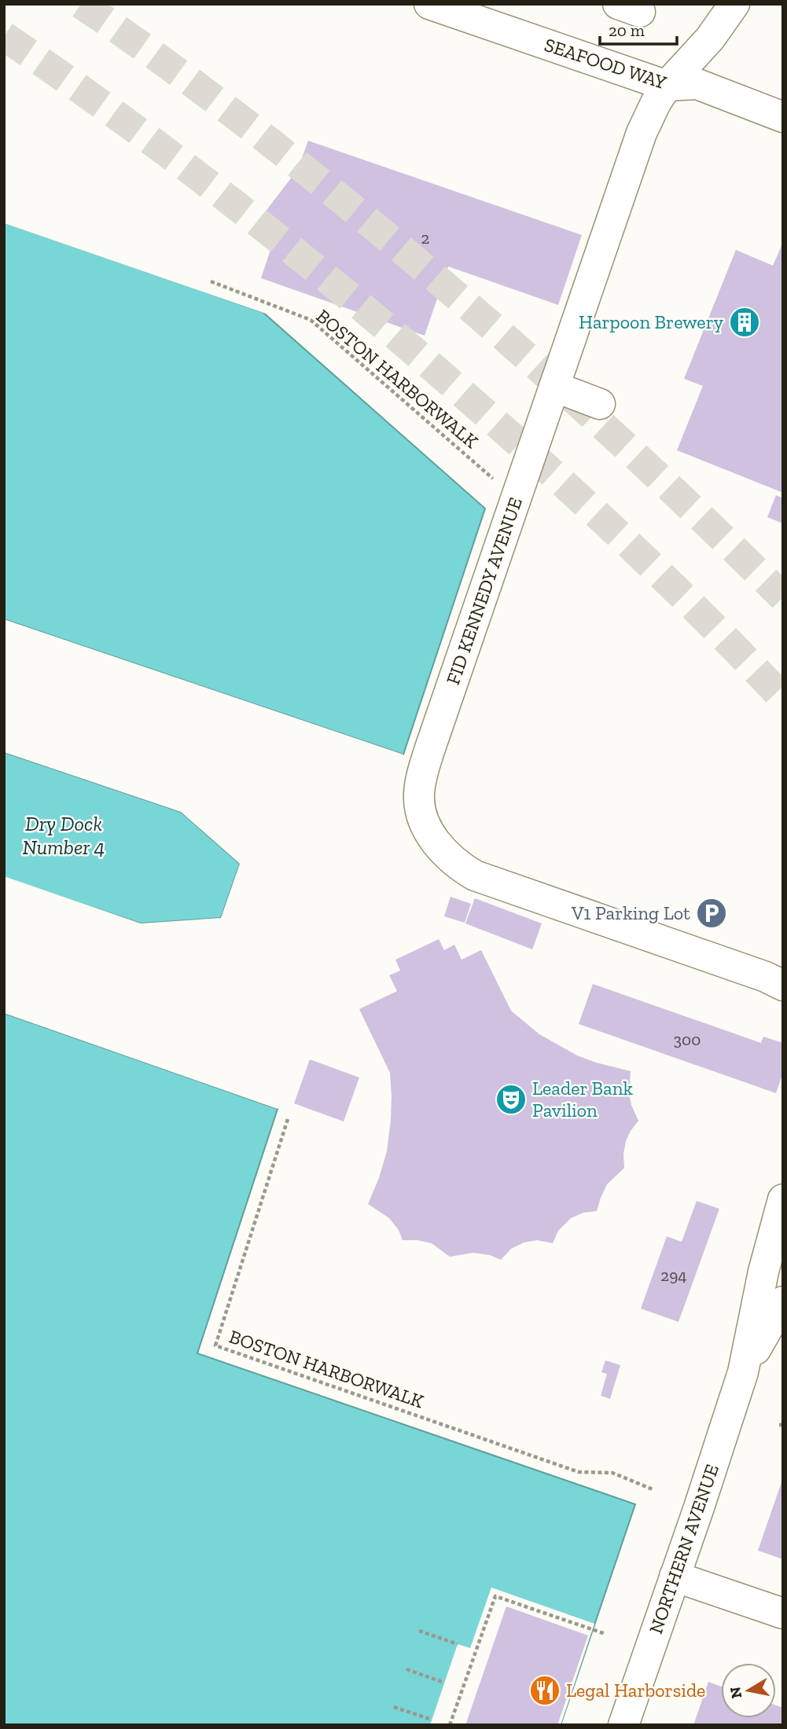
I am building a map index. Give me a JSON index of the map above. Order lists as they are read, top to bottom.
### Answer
{
  "streets": {
    "street": ["SEAFOOD WAY", "FID KENNEDY AVENUE", "NORTHERN AVENUE"],
    "path": ["BOSTON HARBORWALK"]
  },
  "crossings": [
    ["SEAFOOD WAY", "FID KENNEDY AVENUE"]
  ],
  "water": ["Dry Dock Number 4"],
  "places": {
    "building": ["Harpoon Brewery"],
    "parking": ["V1 Parking Lot"],
    "theatre": ["Leader Bank Pavilion"],
    "restaurant": ["Legal Harborside"]
  },
  "house_numbers": ["2", "300", "294"],
  "scale_bar": "20 m",
  "north": "left"
}
